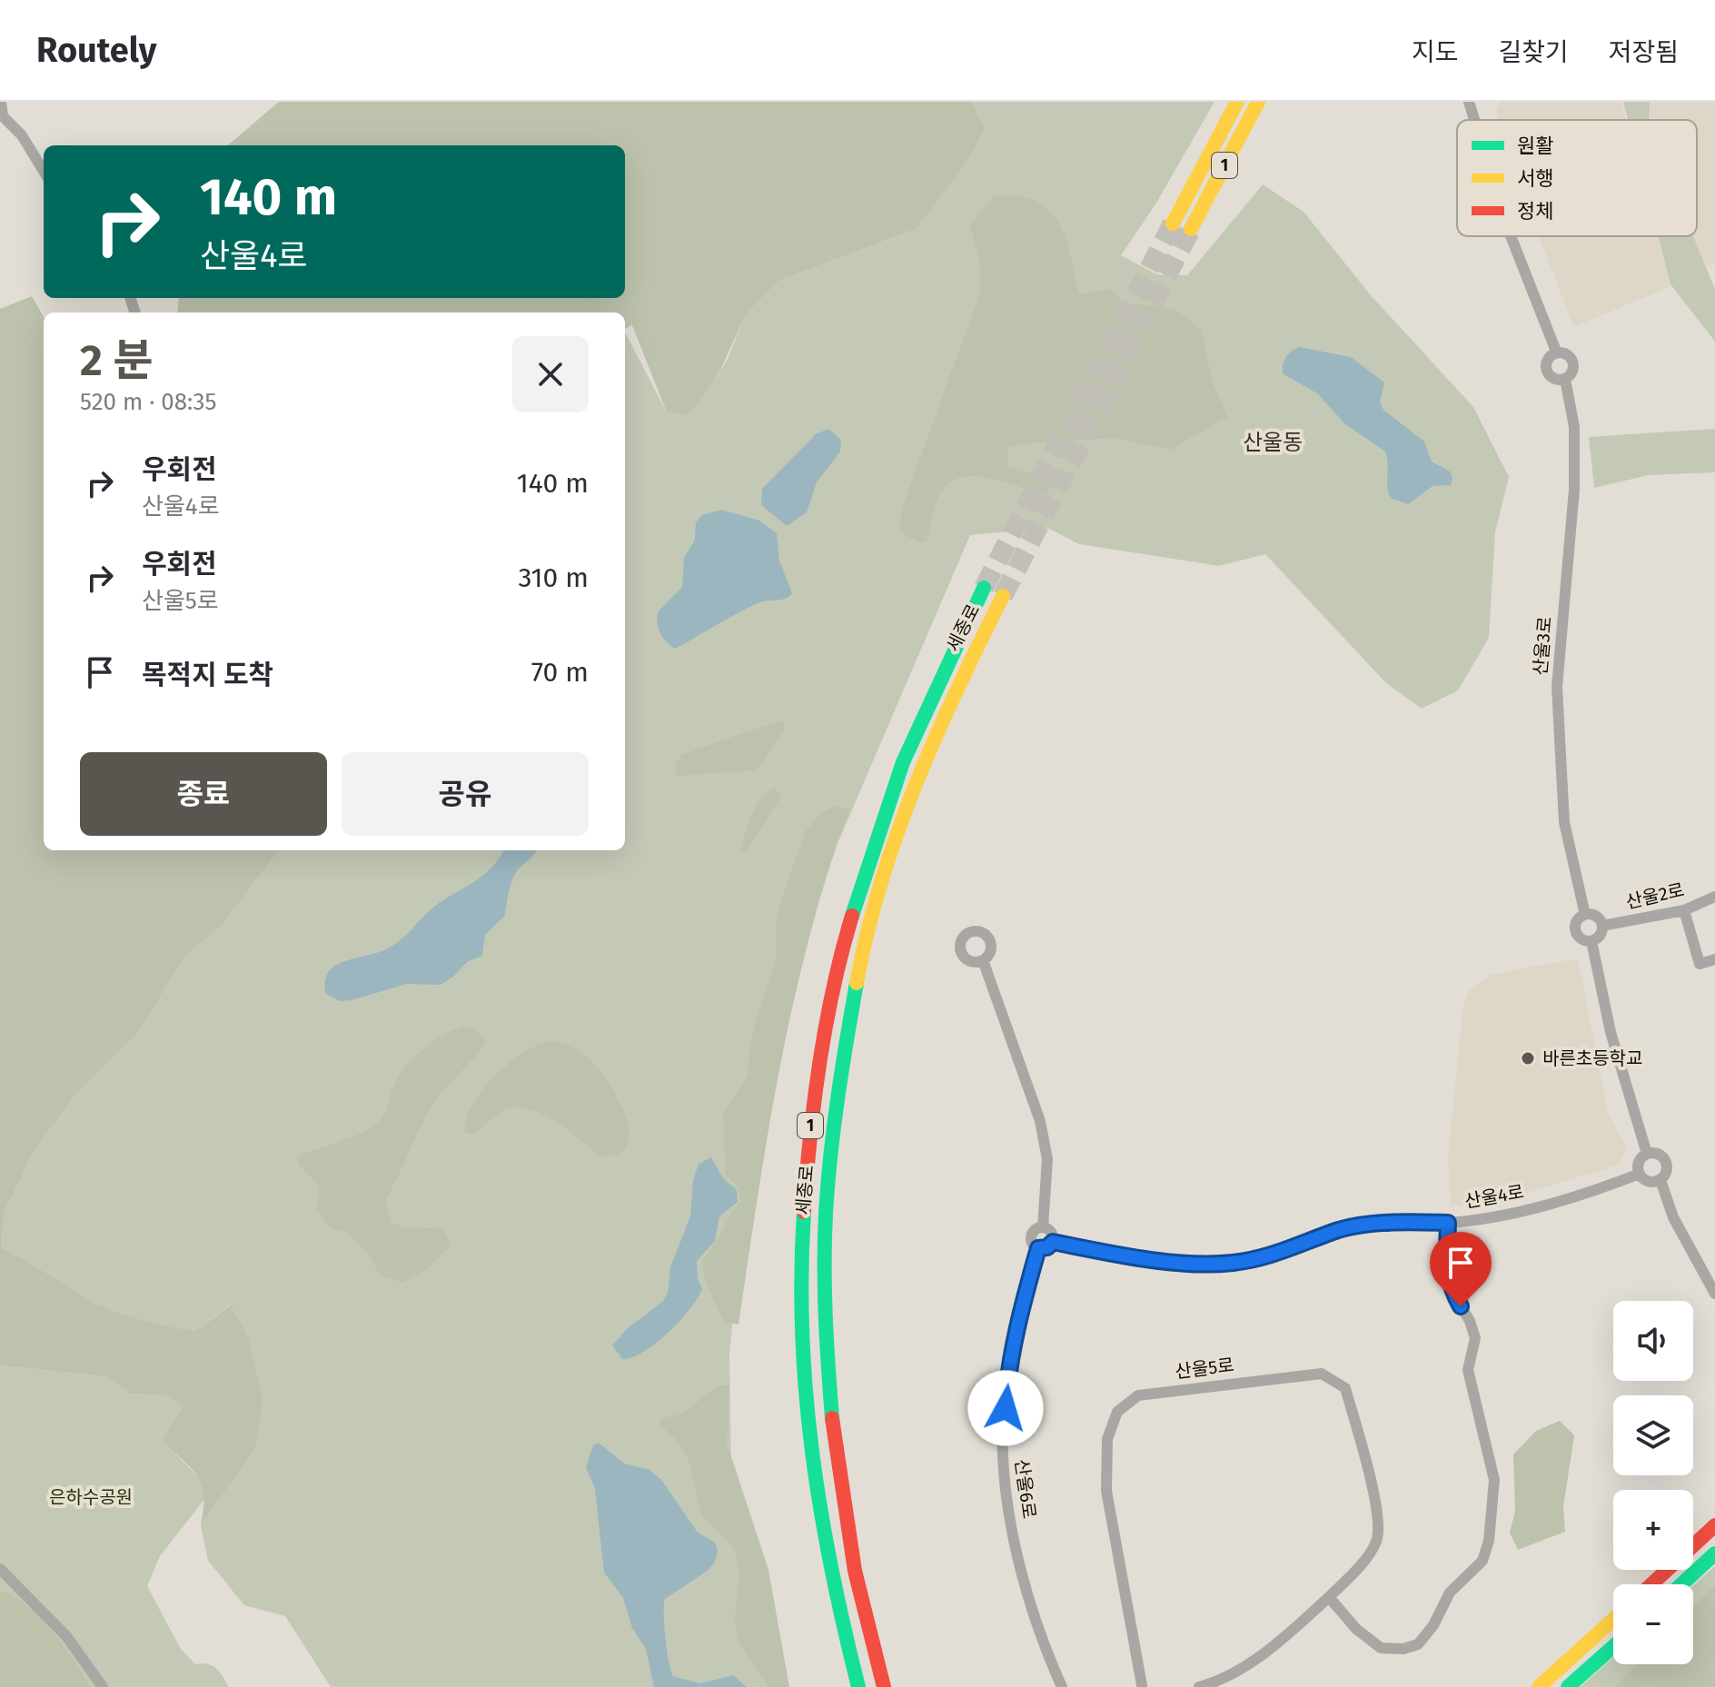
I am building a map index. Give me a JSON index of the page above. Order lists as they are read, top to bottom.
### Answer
{
  "streets": {
    "main road": ["1", "세종로"],
    "street": [
      "산울3로",
      "산울2로",
      "산울4로",
      "산울5로",
      "산울6로"
    ]
  },
  "crossings": [
    ["산울3로", "산울2로"],
    ["산울4로", "산울6로"]
  ],
  "districts": ["산울동"],
  "parks": ["은하수공원"],
  "places": ["바른초등학교"],
  "legend": ["원활", "서행", "정체"],
  "page": {
    "header": "Routely",
    "nav": ["지도", "길찾기", "저장됨"],
    "turn": ["140 m", "산울4로"],
    "heading": ["2 분", "520 m · 08:35"],
    "list": [
      {
        "name": "우회전",
        "note": "산울4로",
        "value": "140 m"
      },
      {
        "name": "우회전",
        "note": "산울5로",
        "value": "310 m"
      },
      {
        "name": "목적지 도착",
        "value": "70 m"
      }
    ],
    "buttons": ["종료", "공유"],
    "map_buttons": ["+", "−"]
  }
}
